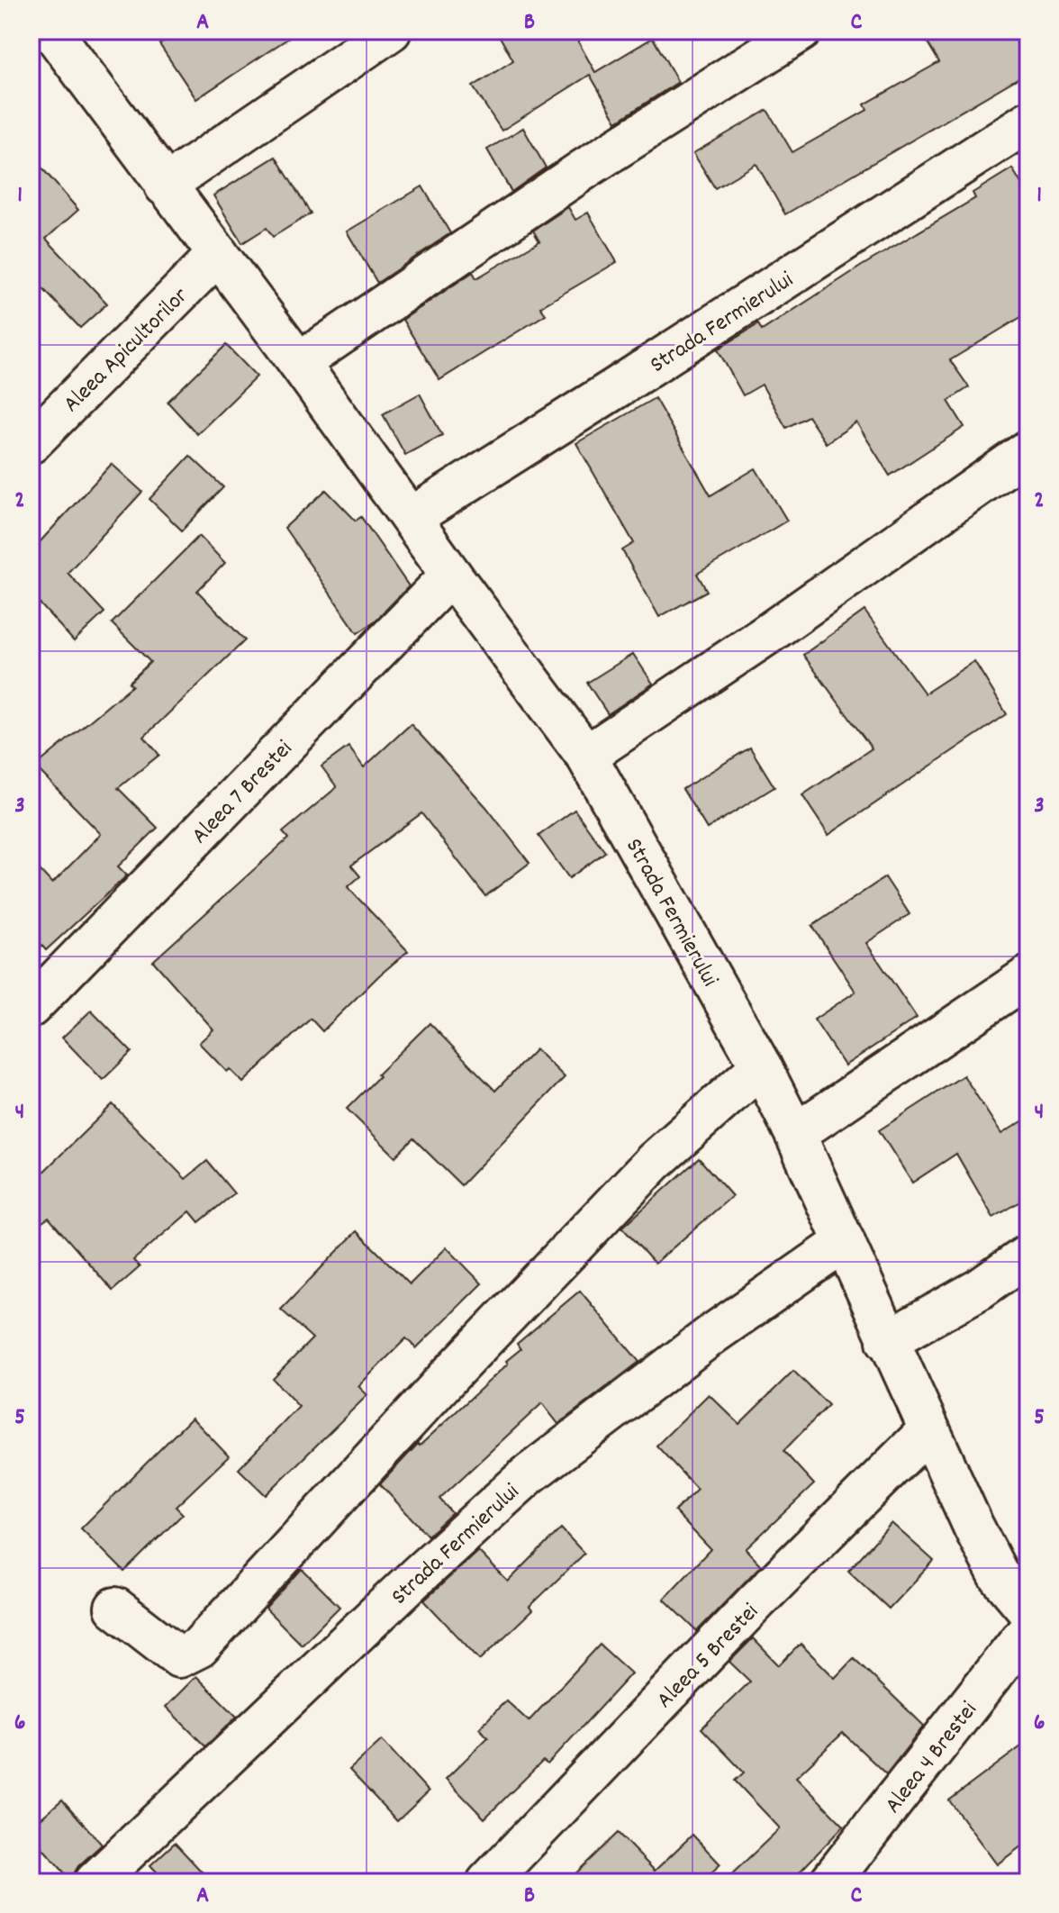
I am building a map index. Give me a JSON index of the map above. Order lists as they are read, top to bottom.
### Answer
{
  "streets": {
    "street": [
      "Strada Fermierului",
      "Aleea Apicultorilor",
      "Aleea 7 Brestei",
      "Aleea 5 Brestei",
      "Aleea 4 Brestei"
    ]
  },
  "crossings": [
    ["Strada Fermierului", "Aleea Apicultorilor"],
    ["Strada Fermierului", "Aleea 7 Brestei"],
    ["Strada Fermierului", "Aleea 5 Brestei"]
  ],
  "grid": {
    "columns": ["A", "B", "C"],
    "rows": [
      "1",
      "2",
      "3",
      "4",
      "5",
      "6"
    ]
  }
}
